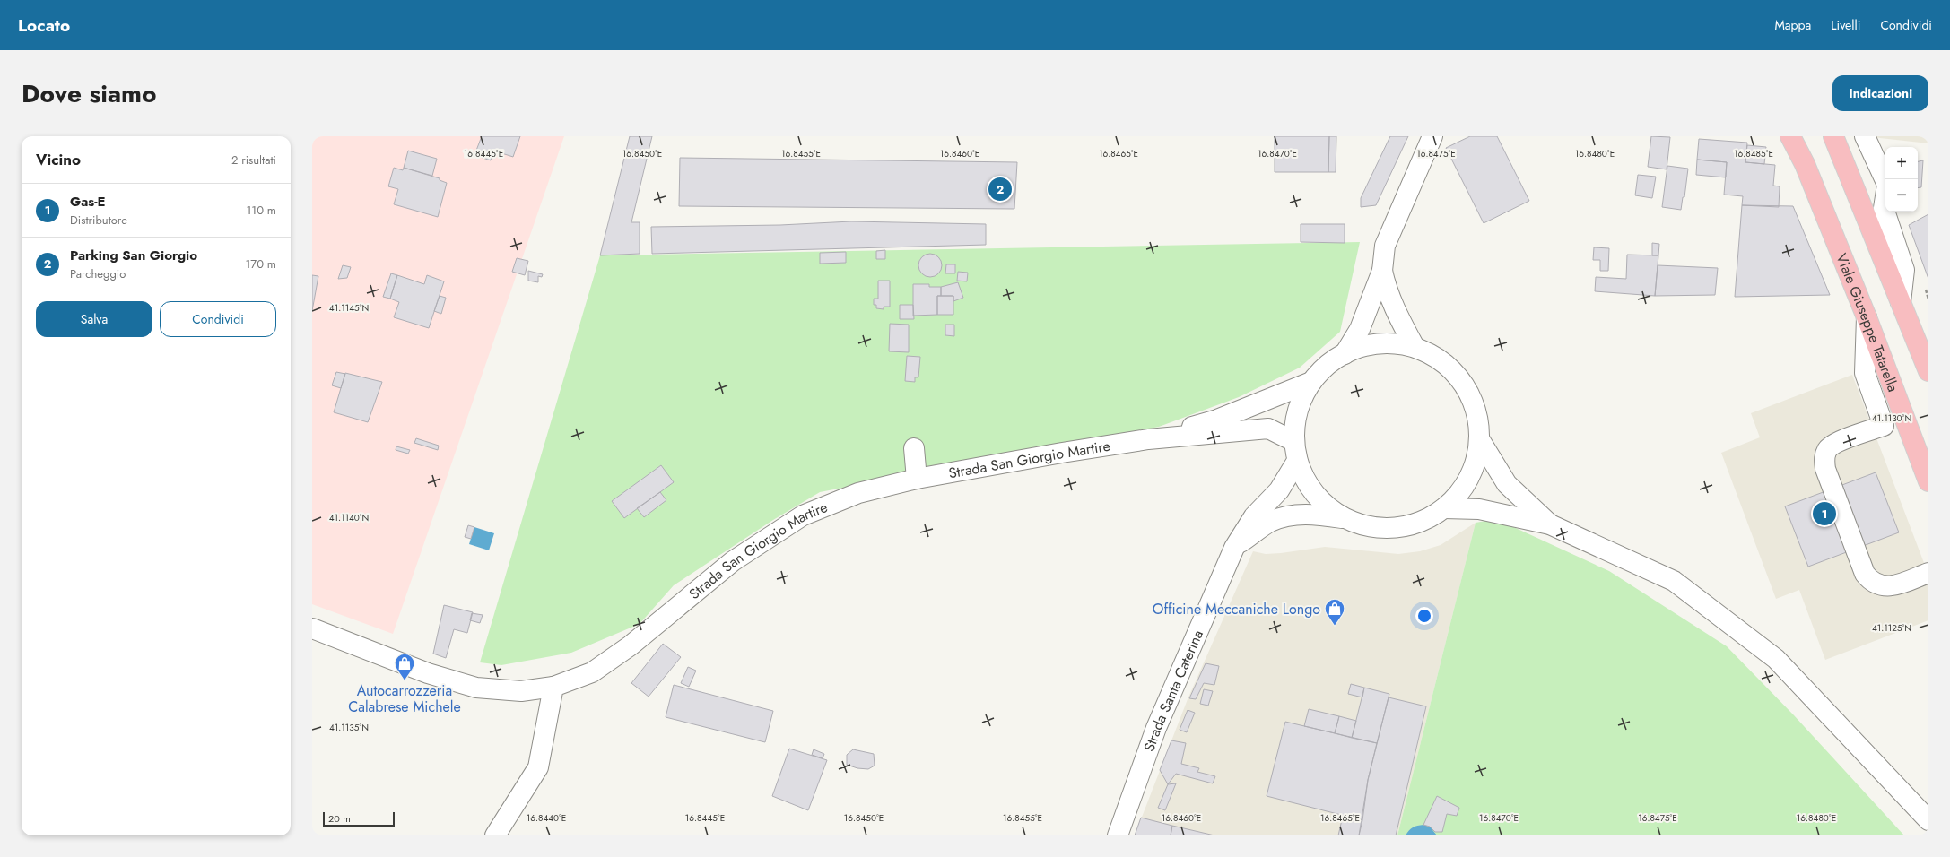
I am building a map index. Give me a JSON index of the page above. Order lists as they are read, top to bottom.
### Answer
{
  "streets": {
    "main road": ["Viale Giuseppe Tatarella"],
    "street": ["Strada San Giorgio Martire", "Strada Santa Caterina"]
  },
  "places": {
    "shop": ["Officine Meccaniche Longo", "Autocarrozzeria Calabrese Michele"]
  },
  "scale_bar": "20 m",
  "page": {
    "header": "Locato",
    "nav": ["Mappa", "Livelli", "Condividi"],
    "title": "Dove siamo",
    "buttons": [
      "Indicazioni",
      ["Salva", "Condividi"]
    ],
    "heading": ["Vicino", "2 risultati"],
    "map_buttons": ["+", "−"],
    "pins": ["2", "1"],
    "list": [
      {
        "mark": "1",
        "name": "Gas-E",
        "note": "Distributore",
        "value": "110 m"
      },
      {
        "mark": "2",
        "name": "Parking San Giorgio",
        "note": "Parcheggio",
        "value": "170 m"
      }
    ],
    "scale": "20 m"
  },
  "coordinates": [
    "16.8445°E",
    "16.8450°E",
    "16.8455°E",
    "16.8460°E",
    "16.8465°E",
    "16.8470°E",
    "16.8475°E",
    "16.8480°E",
    "16.8485°E",
    "41.1145°N",
    "41.1130°N",
    "41.1140°N",
    "41.1125°N",
    "41.1135°N",
    "16.8440°E"
  ]
}
